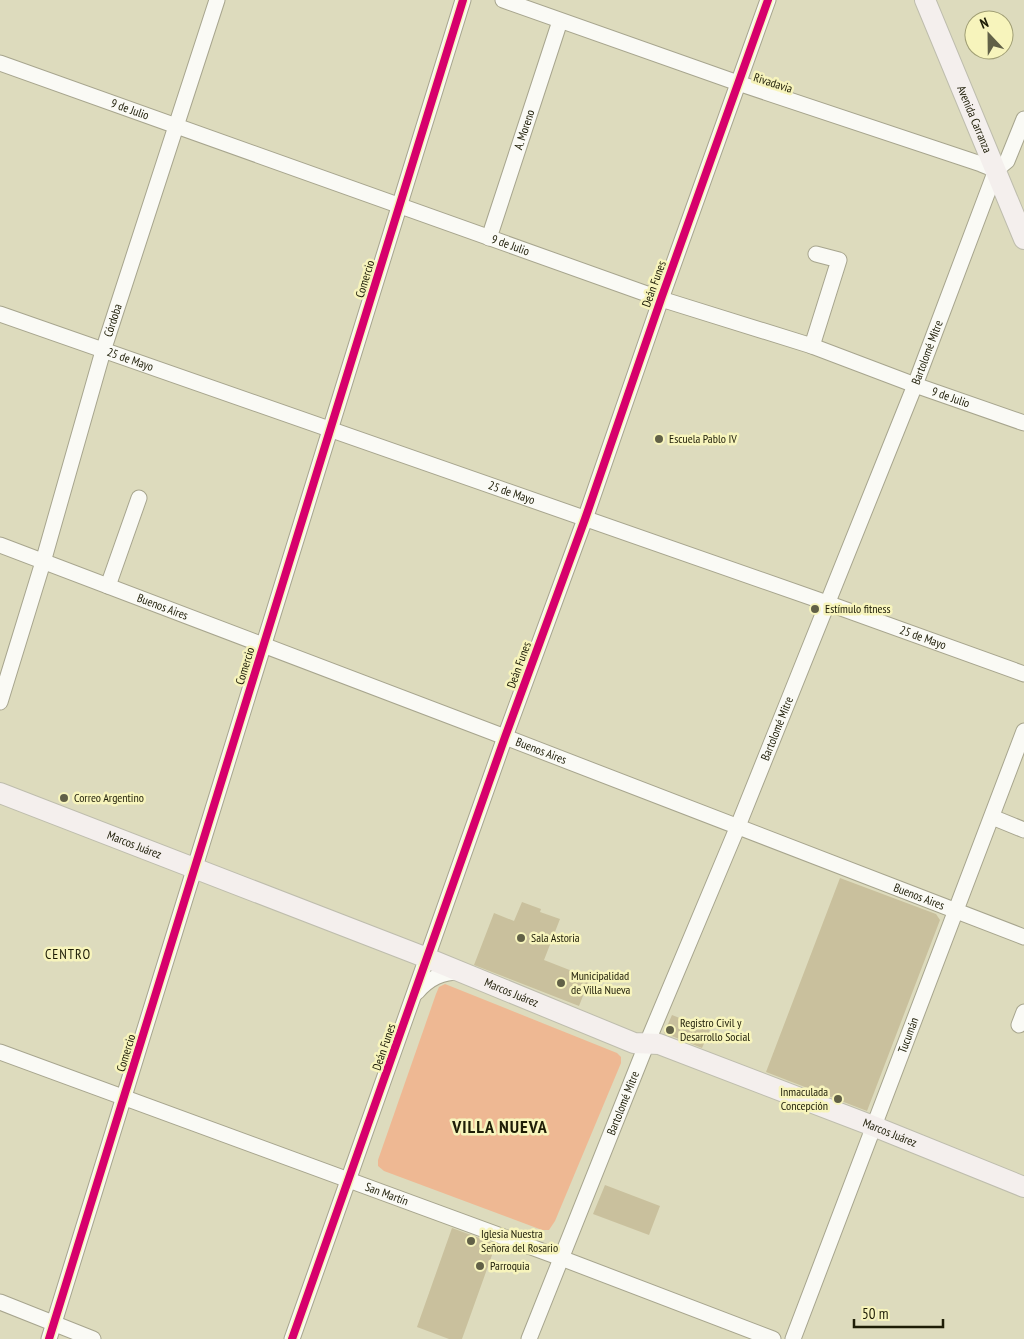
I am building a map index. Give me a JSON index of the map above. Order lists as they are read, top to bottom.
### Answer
{
  "streets": {
    "main road": ["Avenida Carranza", "Marcos Juárez"],
    "street": [
      "Rivadavia",
      "9 de Julio",
      "A. Moreno",
      "Comercio",
      "Deán Funes",
      "Córdoba",
      "Bartolomé Mitre",
      "25 de Mayo",
      "Buenos Aires",
      "Tucumán",
      "San Martín"
    ]
  },
  "crossings": [
    ["Rivadavia", "Avenida Carranza"],
    ["Rivadavia", "A. Moreno"],
    ["Rivadavia", "Deán Funes"],
    ["Rivadavia", "Bartolomé Mitre"],
    ["9 de Julio", "A. Moreno"],
    ["9 de Julio", "Comercio"],
    ["9 de Julio", "Deán Funes"],
    ["9 de Julio", "Córdoba"],
    ["9 de Julio", "Bartolomé Mitre"],
    ["Avenida Carranza", "Bartolomé Mitre"],
    ["Comercio", "25 de Mayo"],
    ["Comercio", "Buenos Aires"],
    ["Comercio", "Marcos Juárez"],
    ["Comercio", "San Martín"],
    ["Deán Funes", "25 de Mayo"],
    ["Deán Funes", "Buenos Aires"],
    ["Deán Funes", "Marcos Juárez"],
    ["Deán Funes", "San Martín"],
    ["Córdoba", "25 de Mayo"],
    ["Córdoba", "Buenos Aires"],
    ["Bartolomé Mitre", "25 de Mayo"],
    ["Bartolomé Mitre", "Buenos Aires"],
    ["Bartolomé Mitre", "Marcos Juárez"],
    ["Bartolomé Mitre", "San Martín"],
    ["Buenos Aires", "Tucumán"],
    ["Marcos Juárez", "Tucumán"]
  ],
  "districts": ["CENTRO", "VILLA NUEVA"],
  "places": [
    "Escuela Pablo IV",
    "Estímulo fitness",
    "Correo Argentino",
    "Sala Astoria",
    "Municipalidad de Villa Nueva",
    "Registro Civil y Desarrollo Social",
    "Inmaculada Concepción",
    "Iglesia Nuestra Señora del Rosario",
    "Parroquia"
  ],
  "scale_bar": "50 m",
  "north": "top"
}
